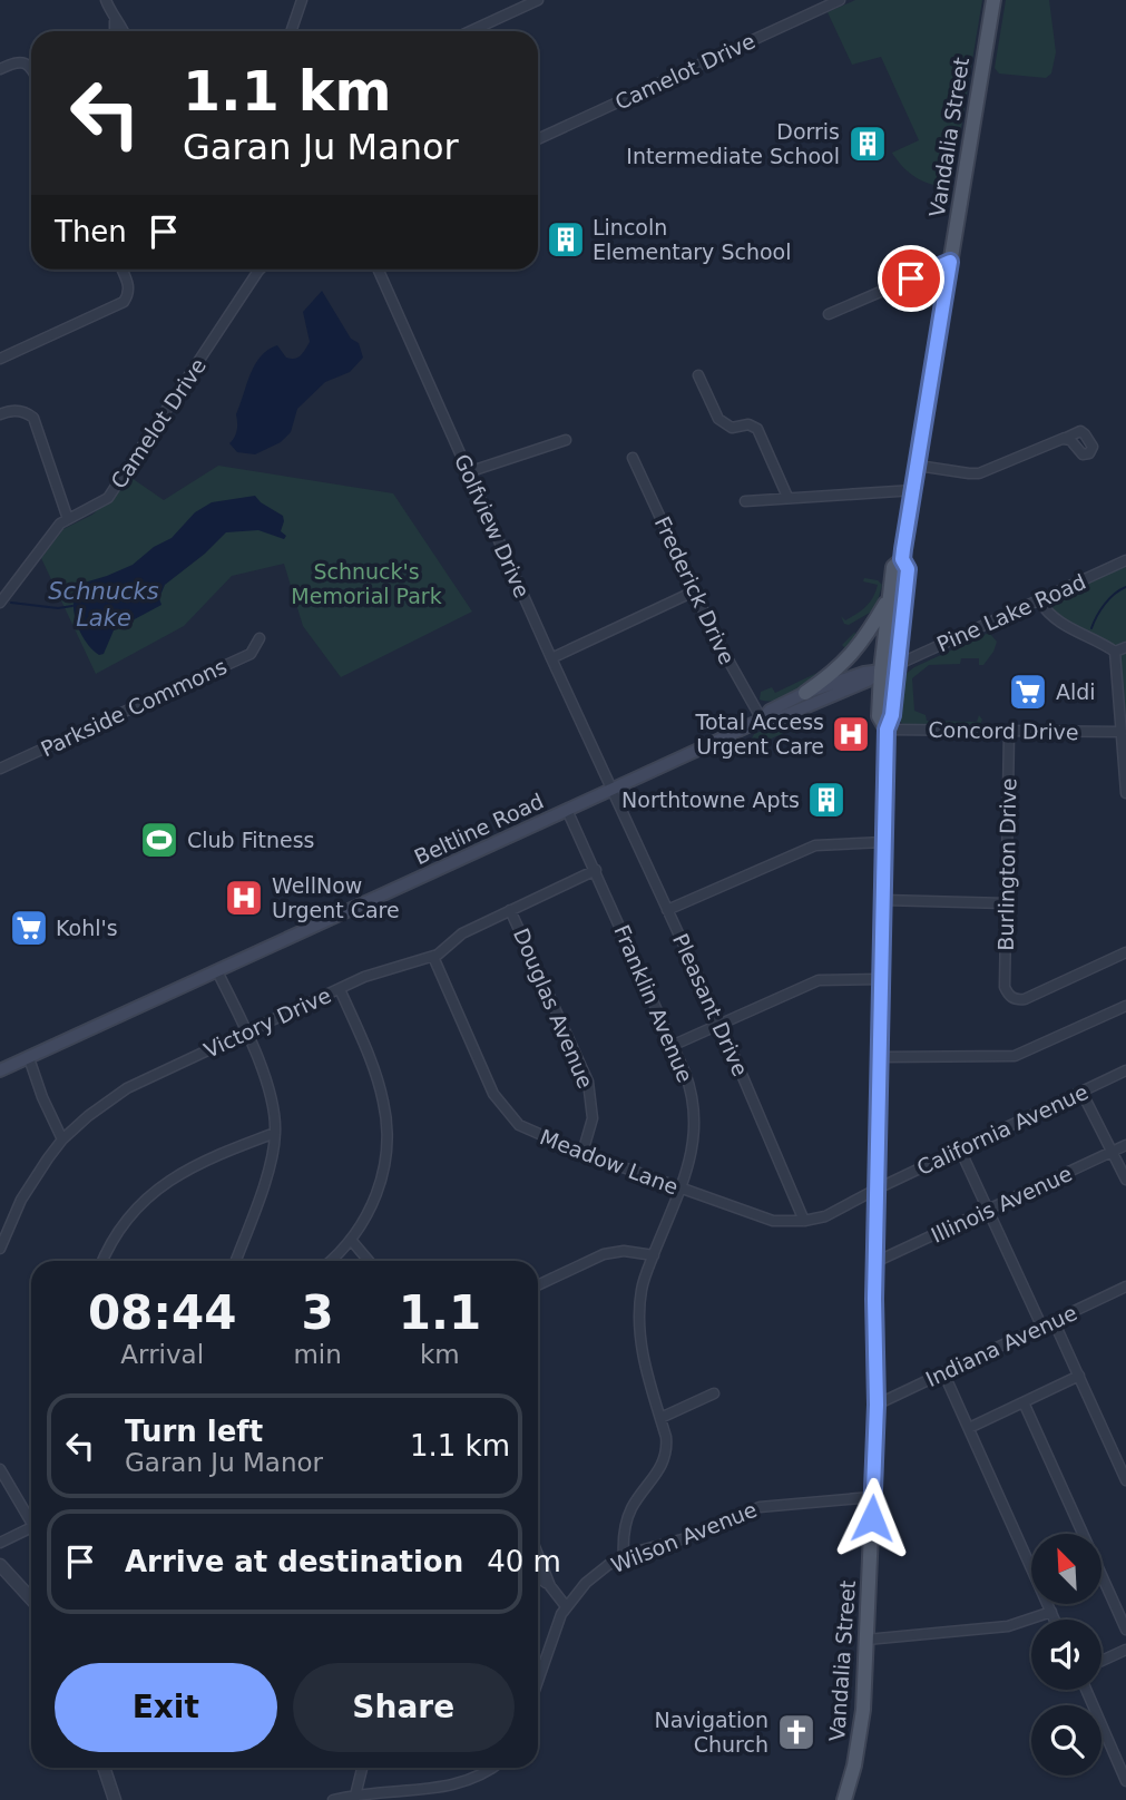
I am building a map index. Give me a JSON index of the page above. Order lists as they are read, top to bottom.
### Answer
{
  "streets": {
    "main road": ["Vandalia Street", "Beltline Road"],
    "street": [
      "Camelot Drive",
      "Golfview Drive",
      "Frederick Drive",
      "Pine Lake Road",
      "Parkside Commons",
      "Concord Drive",
      "Burlington Drive",
      "Franklin Avenue",
      "Pleasant Drive",
      "Douglas Avenue",
      "Victory Drive",
      "California Avenue",
      "Meadow Lane",
      "Illinois Avenue",
      "Indiana Avenue",
      "Wilson Avenue"
    ]
  },
  "crossings": [
    ["Vandalia Street", "Pine Lake Road"],
    ["Vandalia Street", "Concord Drive"],
    ["Vandalia Street", "Beltline Road"],
    ["Vandalia Street", "California Avenue"],
    ["Vandalia Street", "Meadow Lane"],
    ["Vandalia Street", "Illinois Avenue"],
    ["Vandalia Street", "Indiana Avenue"],
    ["Vandalia Street", "Wilson Avenue"],
    ["Golfview Drive", "Beltline Road"],
    ["Golfview Drive", "Pleasant Drive"],
    ["Frederick Drive", "Beltline Road"],
    ["Pine Lake Road", "Beltline Road"],
    ["Concord Drive", "Burlington Drive"],
    ["Beltline Road", "Franklin Avenue"],
    ["Beltline Road", "Pleasant Drive"],
    ["Franklin Avenue", "Victory Drive"],
    ["Franklin Avenue", "Meadow Lane"],
    ["Franklin Avenue", "Wilson Avenue"],
    ["Pleasant Drive", "Meadow Lane"],
    ["Douglas Avenue", "Victory Drive"],
    ["Douglas Avenue", "Meadow Lane"],
    ["Victory Drive", "Meadow Lane"],
    ["California Avenue", "Meadow Lane"]
  ],
  "water": ["Schnucks Lake"],
  "parks": ["Schnuck's Memorial Park"],
  "places": {
    "building": ["Dorris Intermediate School", "Lincoln Elementary School", "Northtowne Apts"],
    "supermarket": ["Aldi", "Kohl's"],
    "hospital": ["Total Access Urgent Care", "WellNow Urgent Care"],
    "sports": ["Club Fitness"],
    "church": ["Navigation Church"]
  },
  "north": "top left",
  "page": {
    "turn": ["1.1 km", "Garan Ju Manor"],
    "then": "Then",
    "eta": [
      "08:44",
      "Arrival",
      "3",
      "min",
      "1.1",
      "km"
    ],
    "list": [
      {
        "name": "Turn left",
        "note": "Garan Ju Manor",
        "value": "1.1 km"
      },
      {
        "name": "Arrive at destination",
        "value": "40 m"
      }
    ],
    "buttons": ["Exit", "Share"]
  }
}
